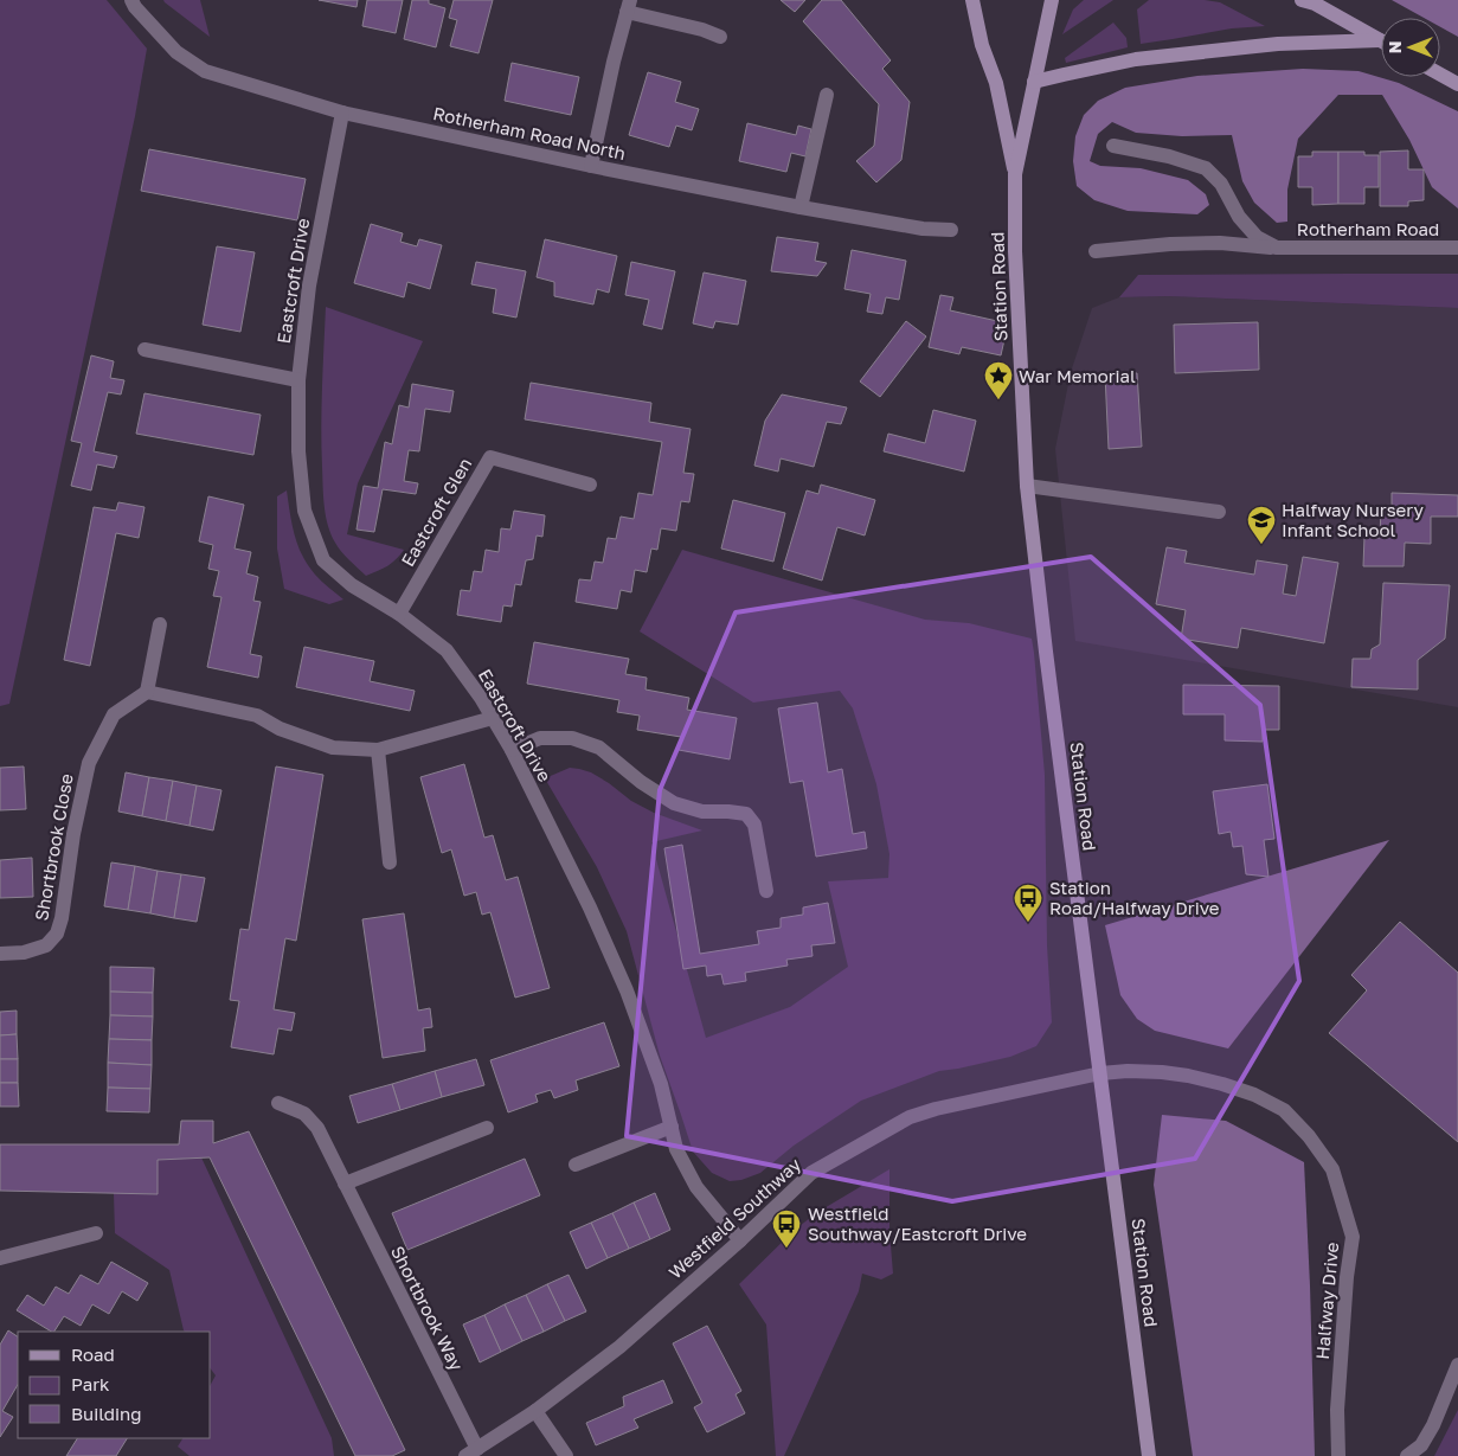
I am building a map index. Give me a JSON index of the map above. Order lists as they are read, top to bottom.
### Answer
{
  "streets": {
    "main road": ["Station Road"],
    "street": [
      "Rotherham Road North",
      "Rotherham Road",
      "Eastcroft Drive",
      "Eastcroft Glen",
      "Shortbrook Close",
      "Westfield Southway",
      "Halfway Drive",
      "Shortbrook Way"
    ]
  },
  "crossings": [
    ["Rotherham Road North", "Eastcroft Drive"],
    ["Eastcroft Drive", "Eastcroft Glen"],
    ["Eastcroft Drive", "Westfield Southway"],
    ["Station Road", "Westfield Southway"],
    ["Station Road", "Halfway Drive"],
    ["Westfield Southway", "Halfway Drive"],
    ["Westfield Southway", "Shortbrook Way"]
  ],
  "places": {
    "place": ["War Memorial"],
    "school or university": ["Halfway Nursery Infant School"],
    "bus stop": ["Station Road/Halfway Drive", "Westfield Southway/Eastcroft Drive"]
  },
  "legend": ["Road", "Park", "Building"],
  "north": "left"
}
